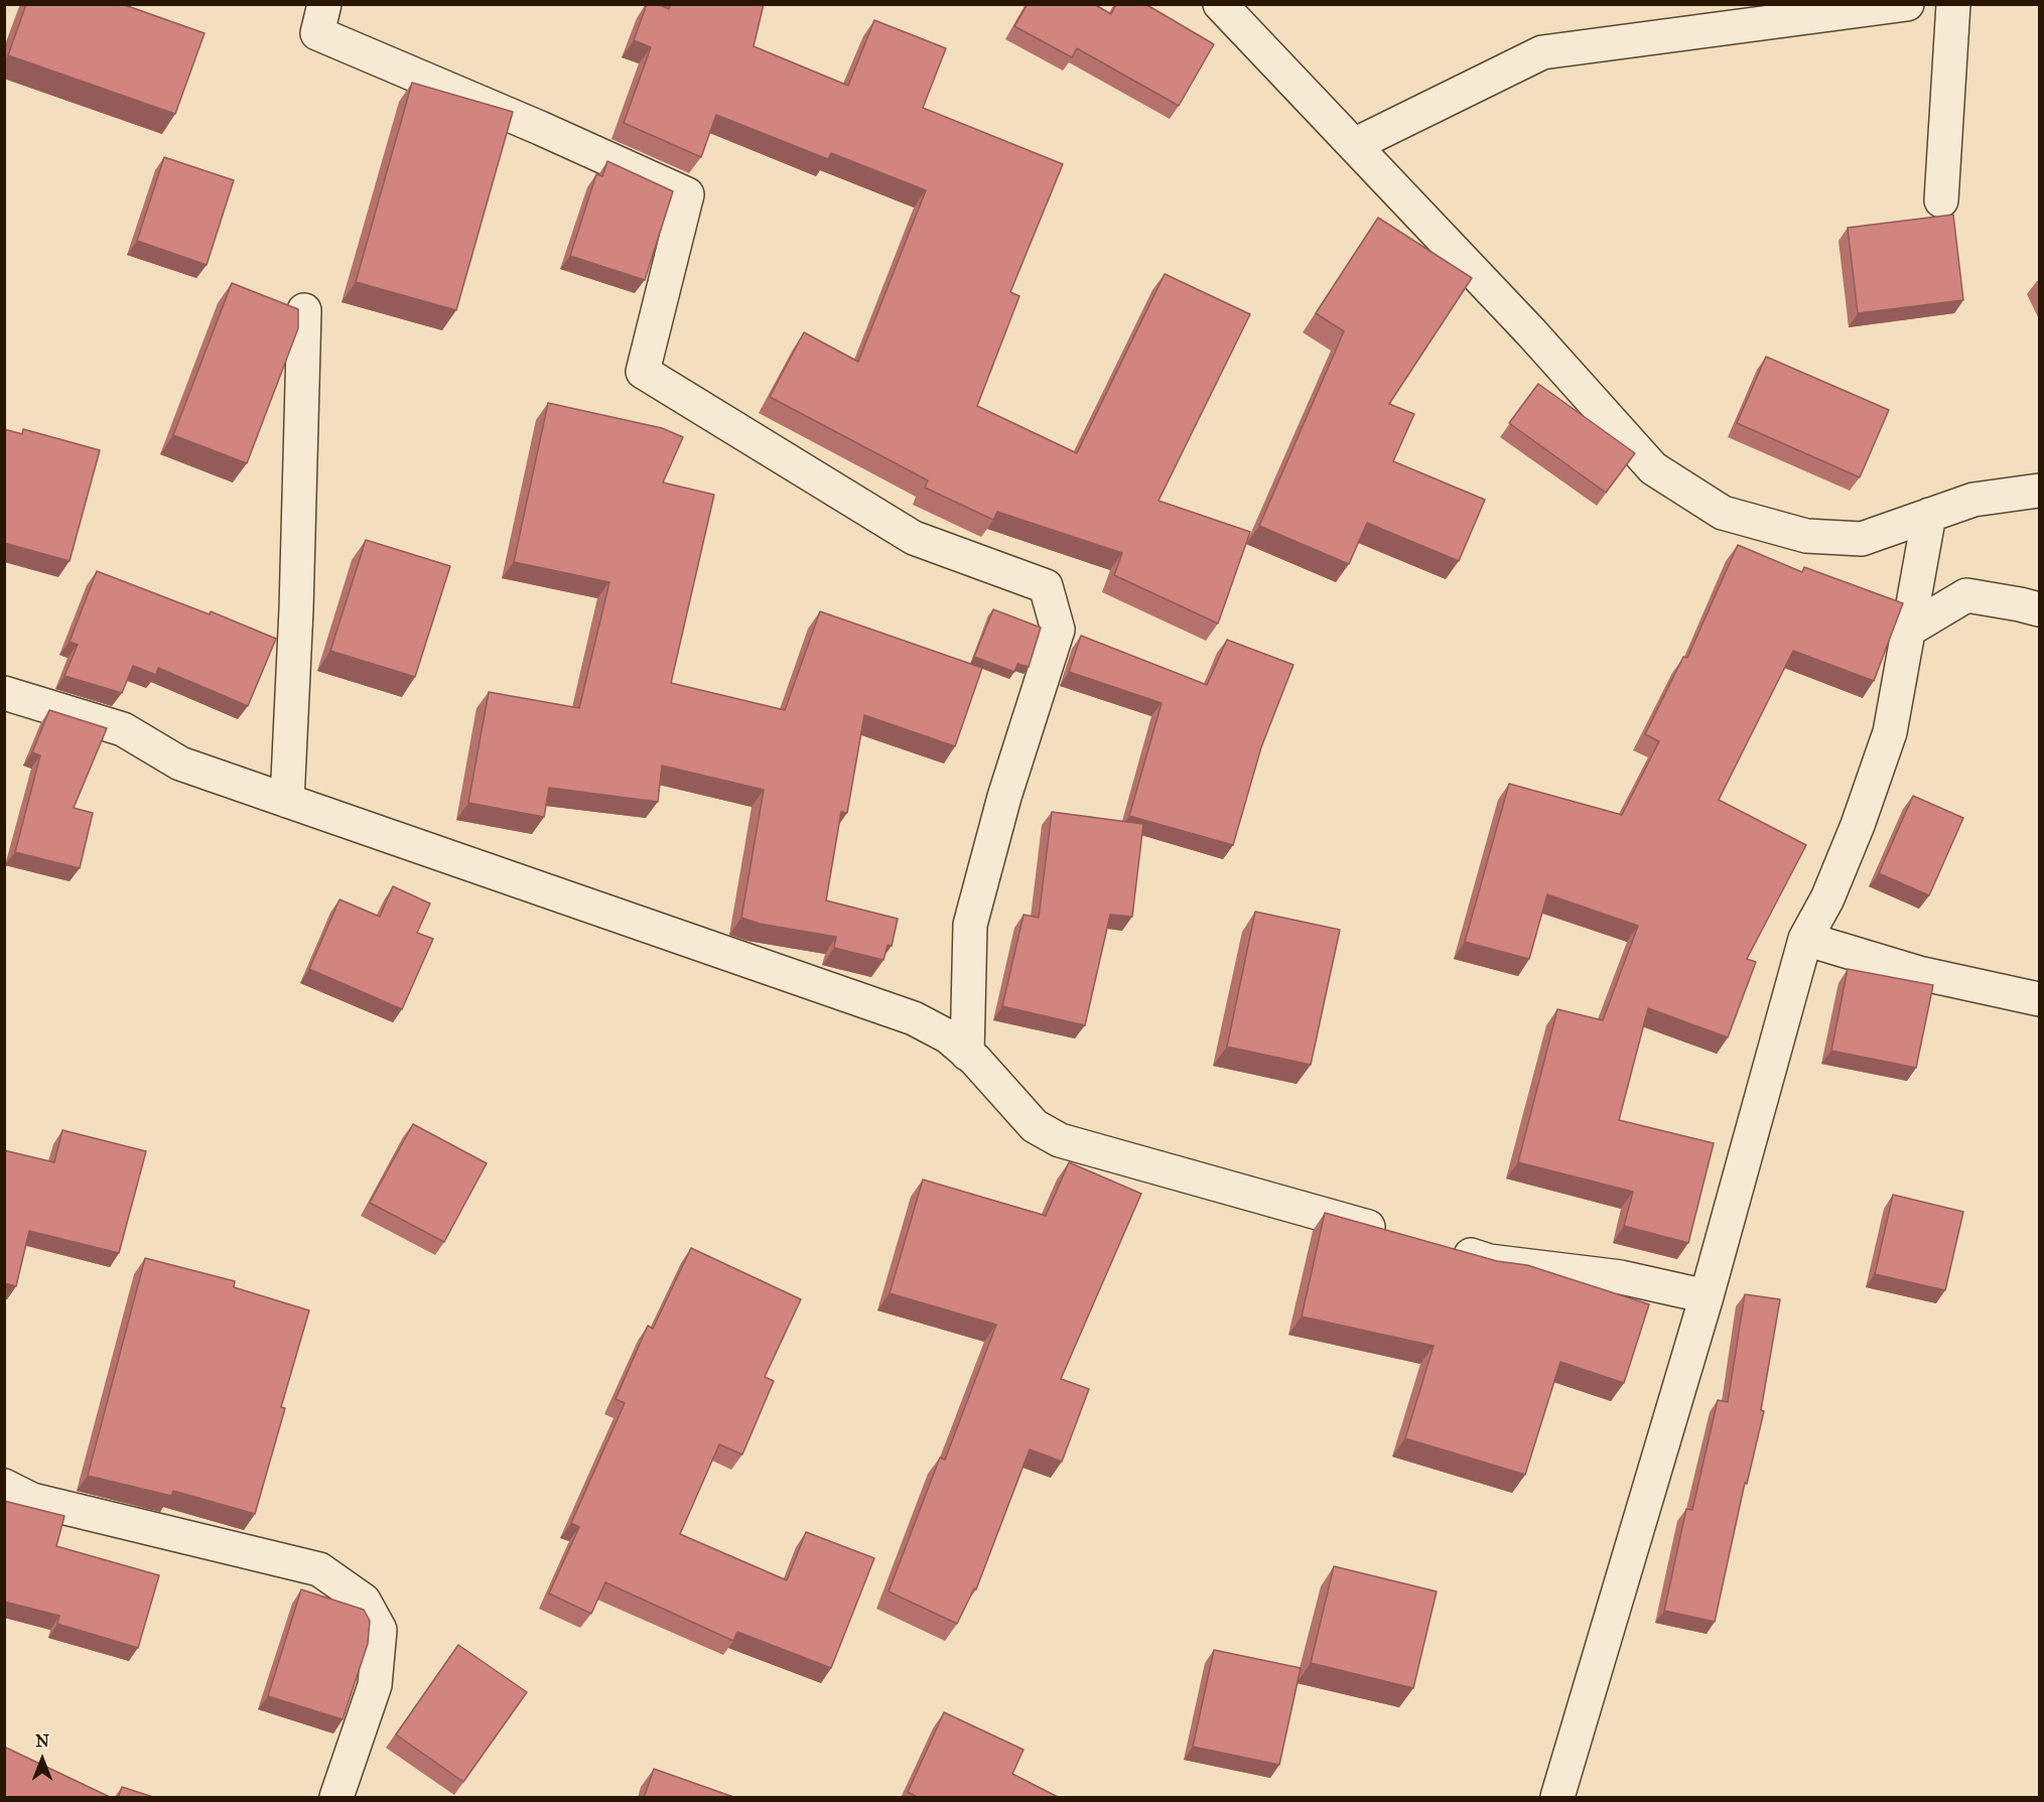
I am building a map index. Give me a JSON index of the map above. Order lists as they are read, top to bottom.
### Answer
{
  "north": "top"
}
